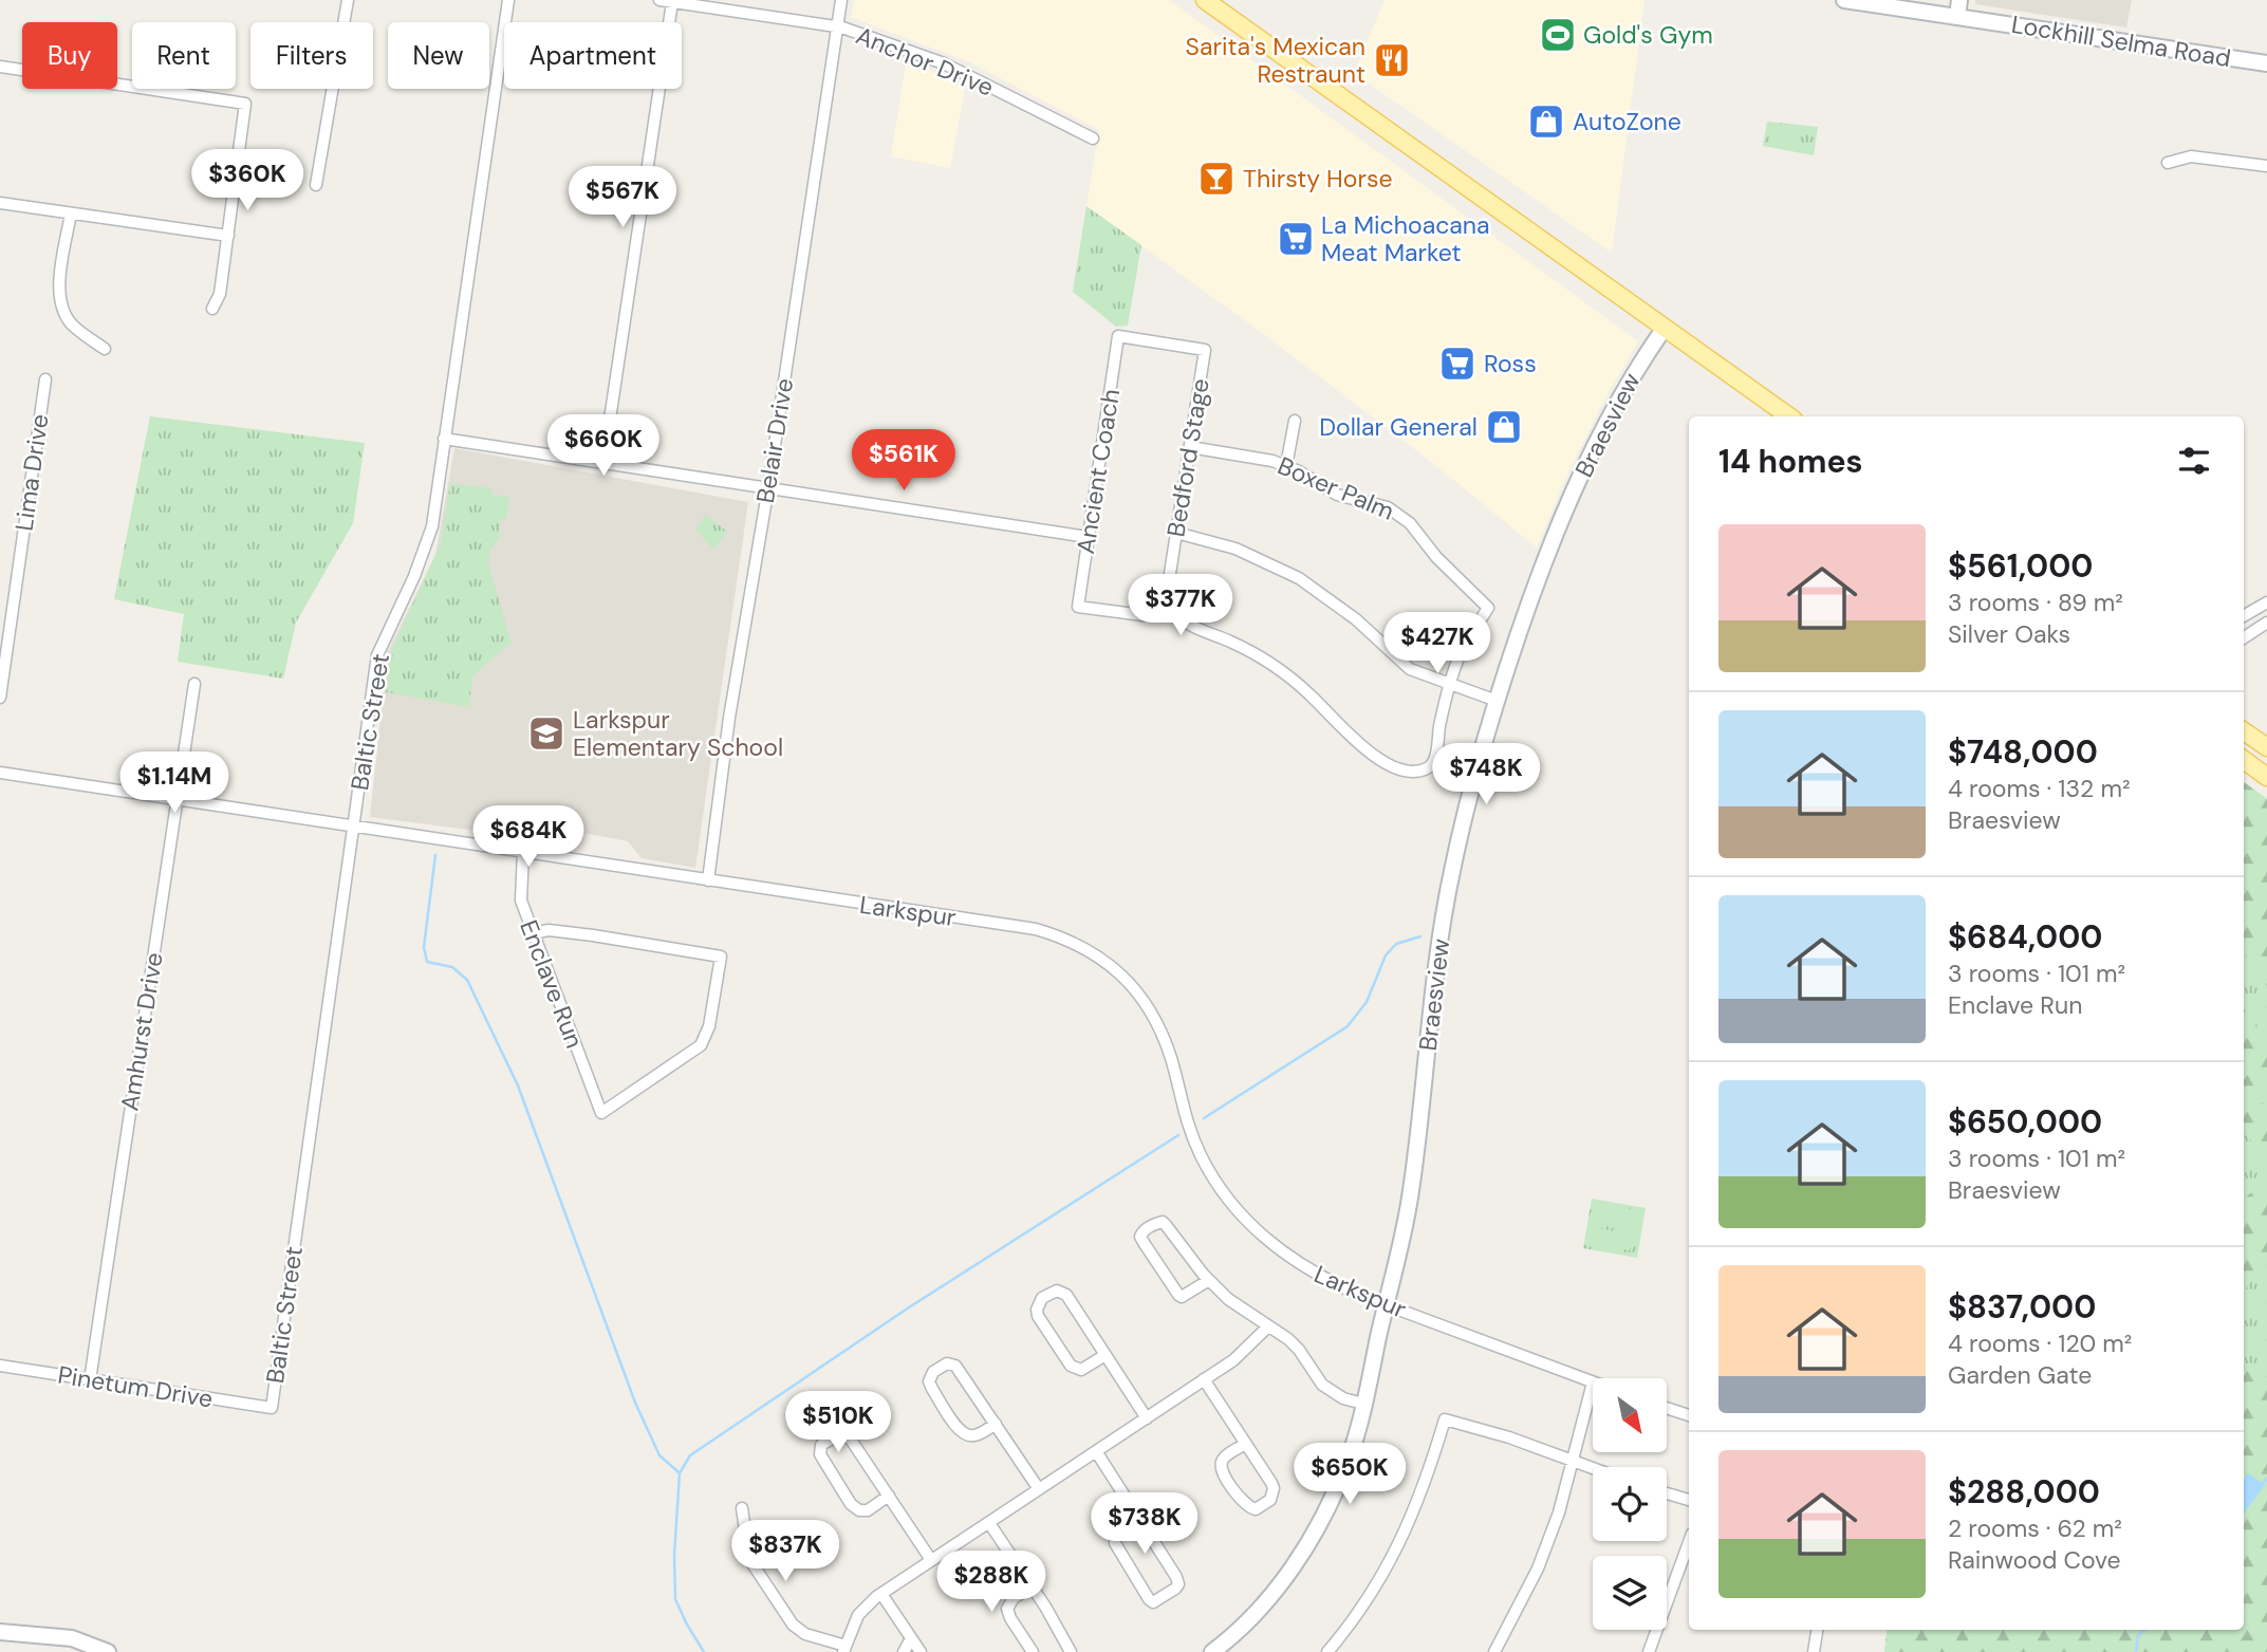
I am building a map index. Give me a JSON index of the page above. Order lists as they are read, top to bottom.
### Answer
{
  "streets": {
    "street": [
      "Lockhill Selma Road",
      "Anchor Drive",
      "Braesview",
      "Belair Drive",
      "Bedford Stage",
      "Ancient Coach",
      "Lima Drive",
      "Boxer Palm",
      "Baltic Street",
      "Larkspur",
      "Enclave Run",
      "Amhurst Drive",
      "Pinetum Drive"
    ]
  },
  "crossings": [
    ["Anchor Drive", "Belair Drive"],
    ["Braesview", "Larkspur"],
    ["Belair Drive", "Larkspur"],
    ["Bedford Stage", "Ancient Coach"],
    ["Bedford Stage", "Boxer Palm"],
    ["Baltic Street", "Larkspur"],
    ["Baltic Street", "Pinetum Drive"],
    ["Larkspur", "Enclave Run"],
    ["Larkspur", "Amhurst Drive"],
    ["Amhurst Drive", "Pinetum Drive"]
  ],
  "places": {
    "sports": ["Gold's Gym"],
    "restaurant": ["Sarita's Mexican Restraunt"],
    "shop": ["AutoZone", "Dollar General"],
    "bar": ["Thirsty Horse"],
    "supermarket": ["La Michoacana Meat Market", "Ross"],
    "school or university": ["Larkspur Elementary School"]
  },
  "north": "bottom right",
  "page": {
    "chip": [
      "Buy",
      "Rent",
      "Filters",
      "New",
      "Apartment"
    ],
    "price": [
      "$360K",
      "$567K",
      "$660K",
      "$561K",
      "$377K",
      "$427K",
      "$748K",
      "$1.14M",
      "$684K",
      "$510K",
      "$650K",
      "$738K",
      "$837K",
      "$288K"
    ],
    "heading": "14 homes",
    "list": [
      {
        "name": "$561,000",
        "note": "3 rooms · 89 m² · Silver Oaks"
      },
      {
        "name": "$748,000",
        "note": "4 rooms · 132 m² · Braesview"
      },
      {
        "name": "$684,000",
        "note": "3 rooms · 101 m² · Enclave Run"
      },
      {
        "name": "$650,000",
        "note": "3 rooms · 101 m² · Braesview"
      },
      {
        "name": "$837,000",
        "note": "4 rooms · 120 m² · Garden Gate"
      },
      {
        "name": "$288,000",
        "note": "2 rooms · 62 m² · Rainwood Cove"
      }
    ]
  }
}
